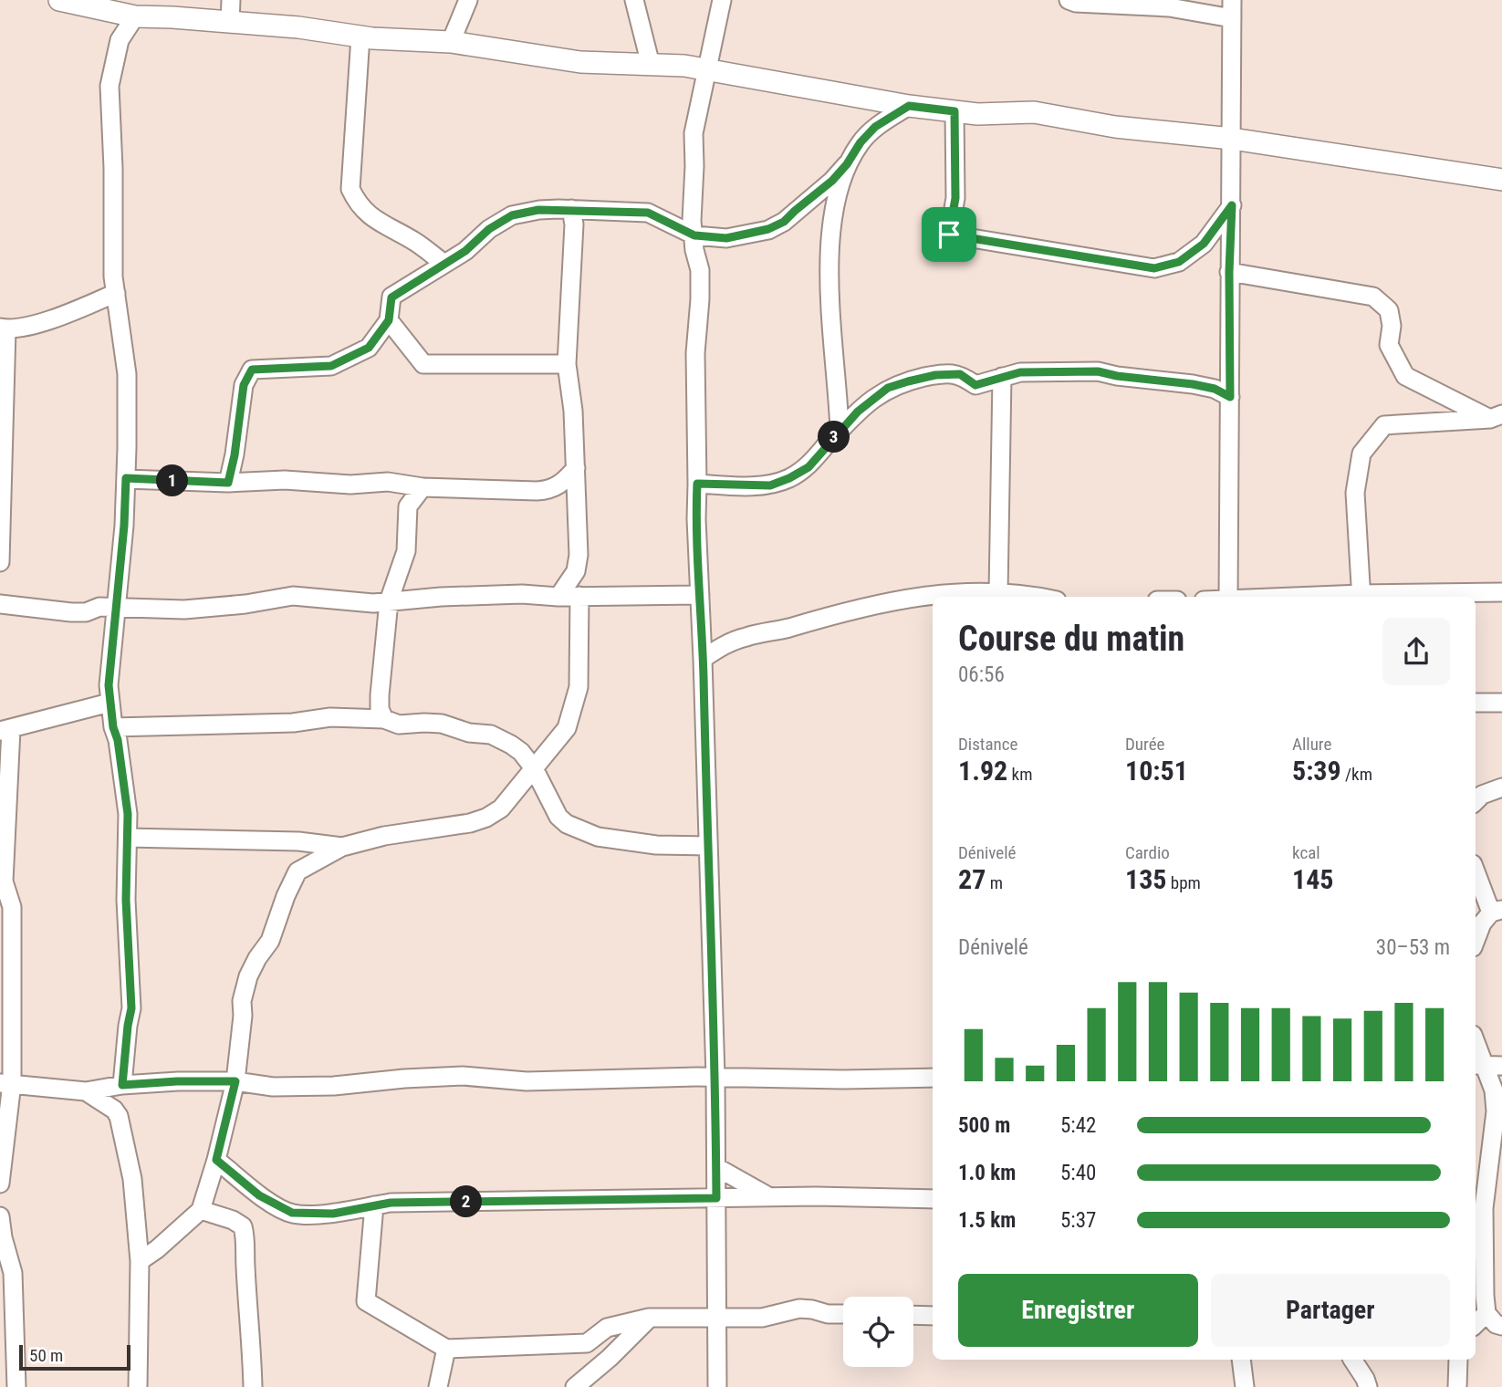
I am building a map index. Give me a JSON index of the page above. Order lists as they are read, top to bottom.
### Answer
{
  "scale_bar": "50 m",
  "page": {
    "pins": ["3", "1", "2"],
    "heading": ["Course du matin", "06:56"],
    "stats": [
      ["Distance", "1.92 km"],
      ["Durée", "10:51"],
      ["Allure", "5:39 /km"],
      ["Dénivelé", "27 m"],
      ["Cardio", "135 bpm"],
      ["kcal", "145"]
    ],
    "chart": ["Dénivelé", "30–53 m"],
    "list": [
      {
        "name": "500 m",
        "note": "5:42"
      },
      {
        "name": "1.0 km",
        "note": "5:40"
      },
      {
        "name": "1.5 km",
        "note": "5:37"
      }
    ],
    "buttons": ["Enregistrer", "Partager"],
    "scale": "50 m"
  }
}
